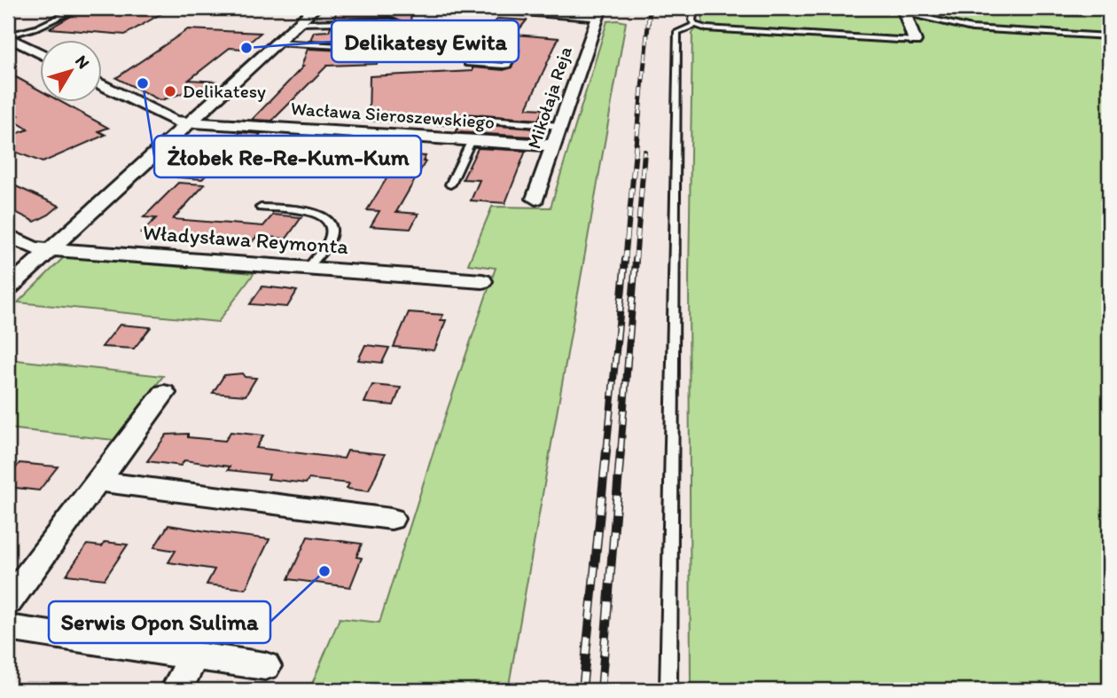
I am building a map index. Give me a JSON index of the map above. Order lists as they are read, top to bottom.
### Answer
{
  "streets": {
    "street": ["Mikołaja Reja", "Wacława Sieroszewskiego", "Władysława Reymonta"]
  },
  "crossings": [
    ["Mikołaja Reja", "Wacława Sieroszewskiego"]
  ],
  "places": [
    "Delikatesy Ewita",
    "Żłobek Re-Re-Kum-Kum",
    "Delikatesy",
    "Serwis Opon Sulima"
  ],
  "north": "top right"
}
